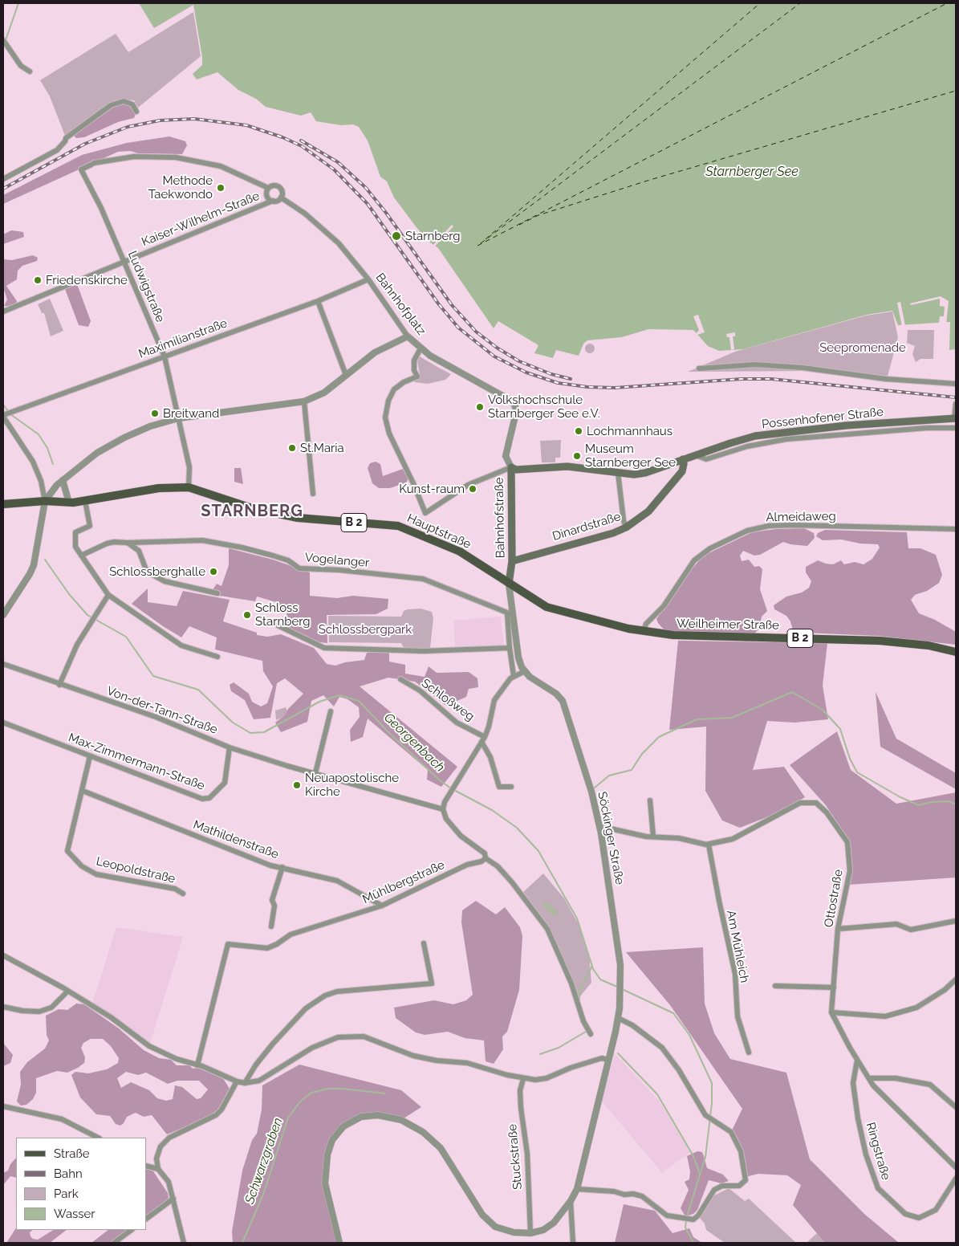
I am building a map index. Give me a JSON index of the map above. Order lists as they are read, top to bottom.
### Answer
{
  "streets": {
    "main road": [
      "Possenhofener Straße",
      "Bahnhofstraße",
      "B 2",
      "Dinardstraße",
      "Hauptstraße",
      "Weilheimer Straße"
    ],
    "street": [
      "Kaiser-Wilhelm-Straße",
      "Ludwigstraße",
      "Bahnhofplatz",
      "Maximilianstraße",
      "Almeidaweg",
      "Vogelanger",
      "Schloßweg",
      "Von-der-Tann-Straße",
      "Max-Zimmermann-Straße",
      "Söckinger Straße",
      "Mathildenstraße",
      "Leopoldstraße",
      "Mühlbergstraße",
      "Ottostraße",
      "Am Mühleich",
      "Ringstraße",
      "Stuckstraße"
    ]
  },
  "crossings": [
    ["Kaiser-Wilhelm-Straße", "Ludwigstraße"],
    ["Kaiser-Wilhelm-Straße", "Bahnhofplatz"],
    ["Ludwigstraße", "Bahnhofplatz"],
    ["Ludwigstraße", "Maximilianstraße"],
    ["Ludwigstraße", "Hauptstraße"],
    ["Bahnhofplatz", "Maximilianstraße"],
    ["Bahnhofplatz", "Bahnhofstraße"],
    ["Possenhofener Straße", "Bahnhofstraße"],
    ["Possenhofener Straße", "Dinardstraße"],
    ["Almeidaweg", "Weilheimer Straße"],
    ["Bahnhofstraße", "Dinardstraße"],
    ["Bahnhofstraße", "Hauptstraße"],
    ["Bahnhofstraße", "Weilheimer Straße"],
    ["Bahnhofstraße", "Söckinger Straße"],
    ["Hauptstraße", "Weilheimer Straße"],
    ["Hauptstraße", "Söckinger Straße"],
    ["Weilheimer Straße", "Söckinger Straße"],
    ["Von-der-Tann-Straße", "Max-Zimmermann-Straße"],
    ["Max-Zimmermann-Straße", "Leopoldstraße"],
    ["Söckinger Straße", "Ottostraße"],
    ["Söckinger Straße", "Stuckstraße"],
    ["Mathildenstraße", "Leopoldstraße"],
    ["Mathildenstraße", "Mühlbergstraße"],
    ["Ottostraße", "Am Mühleich"]
  ],
  "districts": ["STARNBERG"],
  "water": ["Starnberger See", "Georgenbach", "Schwarzgraben"],
  "parks": ["Seepromenade", "Schlossbergpark"],
  "places": [
    "Methode Taekwondo",
    "Starnberg",
    "Friedenskirche",
    "Volkshochschule Starnberger See e.V.",
    "Breitwand",
    "Lochmannhaus",
    "St.Maria",
    "Museum Starnberger See",
    "Kunst-raum",
    "Schlossberghalle",
    "Schloss Starnberg",
    "Neuapostolische Kirche"
  ],
  "legend": [
    "Straße",
    "Bahn",
    "Park",
    "Wasser"
  ]
}
